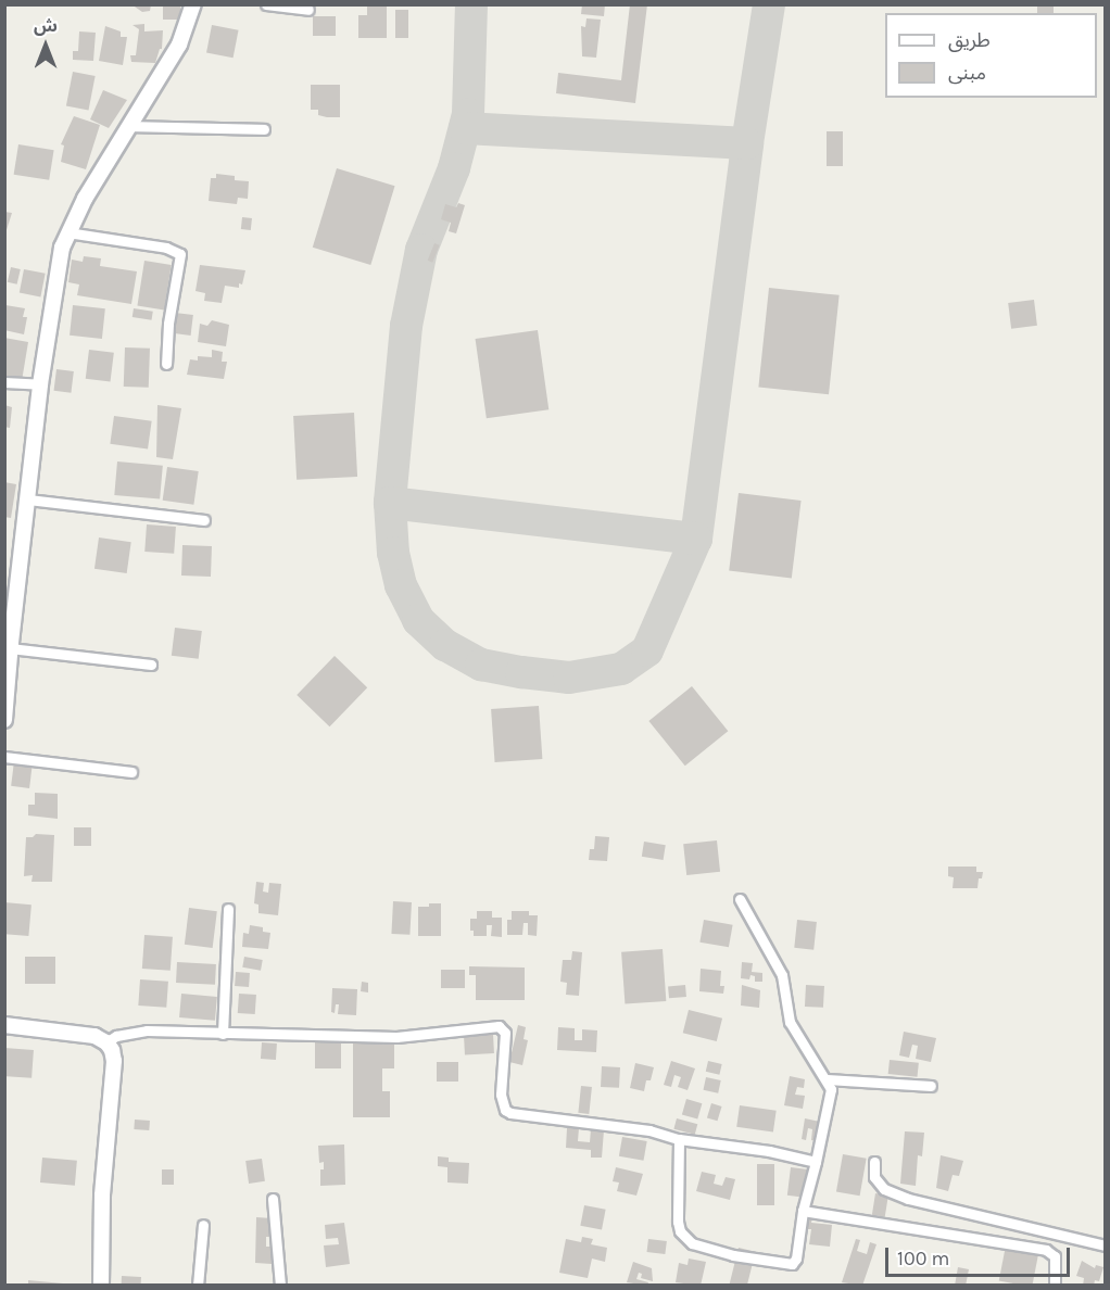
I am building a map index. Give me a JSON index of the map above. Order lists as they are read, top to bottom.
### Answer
{
  "legend": ["طريق", "مبنى"],
  "scale_bar": "100 m",
  "north": "top"
}
